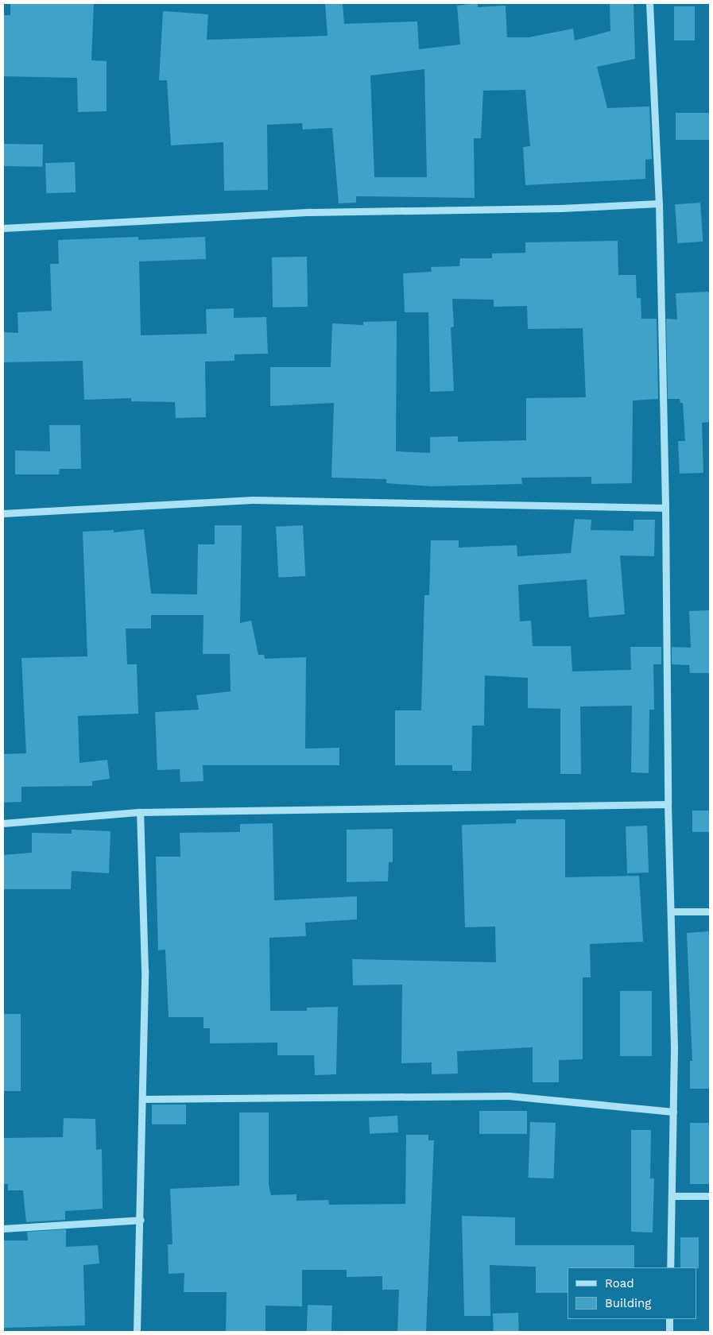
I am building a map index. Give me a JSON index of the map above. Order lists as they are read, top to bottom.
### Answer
{
  "legend": ["Road", "Building"]
}
